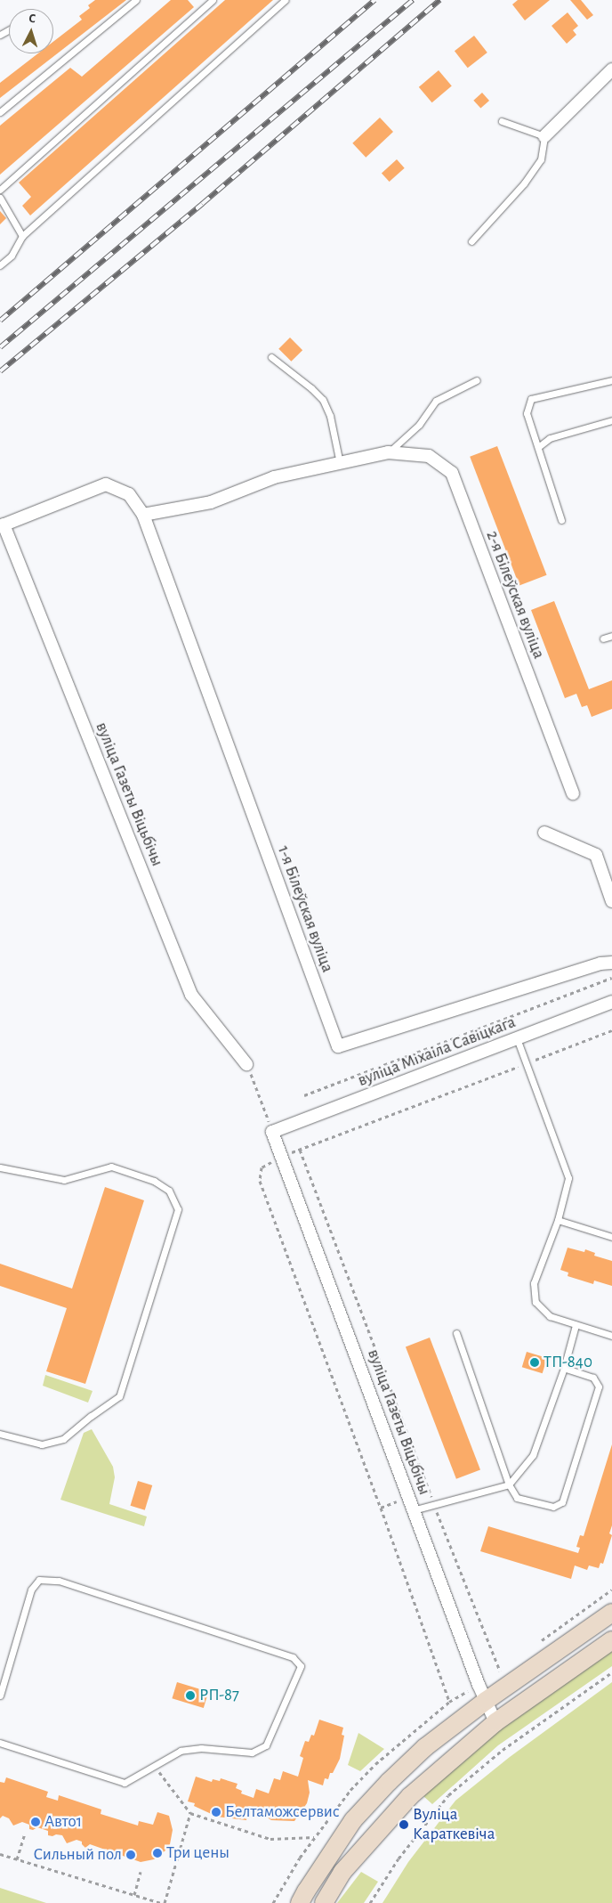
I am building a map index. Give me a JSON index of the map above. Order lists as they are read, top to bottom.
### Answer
{
  "streets": {
    "street": [
      "2-я Білеўская вуліца",
      "вуліца Газеты Віцьбічы",
      "1-я Білеўская вуліца",
      "вуліца Міхаіла Савіцкага"
    ]
  },
  "crossings": [
    ["2-я Білеўская вуліца", "1-я Білеўская вуліца"],
    ["вуліца Газеты Віцьбічы", "вуліца Міхаіла Савіцкага"]
  ],
  "places": [
    "ТП-840",
    "РП-87",
    "Белтаможсервис",
    "Авто1",
    "Вуліца Караткевіча",
    "Три цены",
    "Сильный пол"
  ],
  "north": "top"
}
